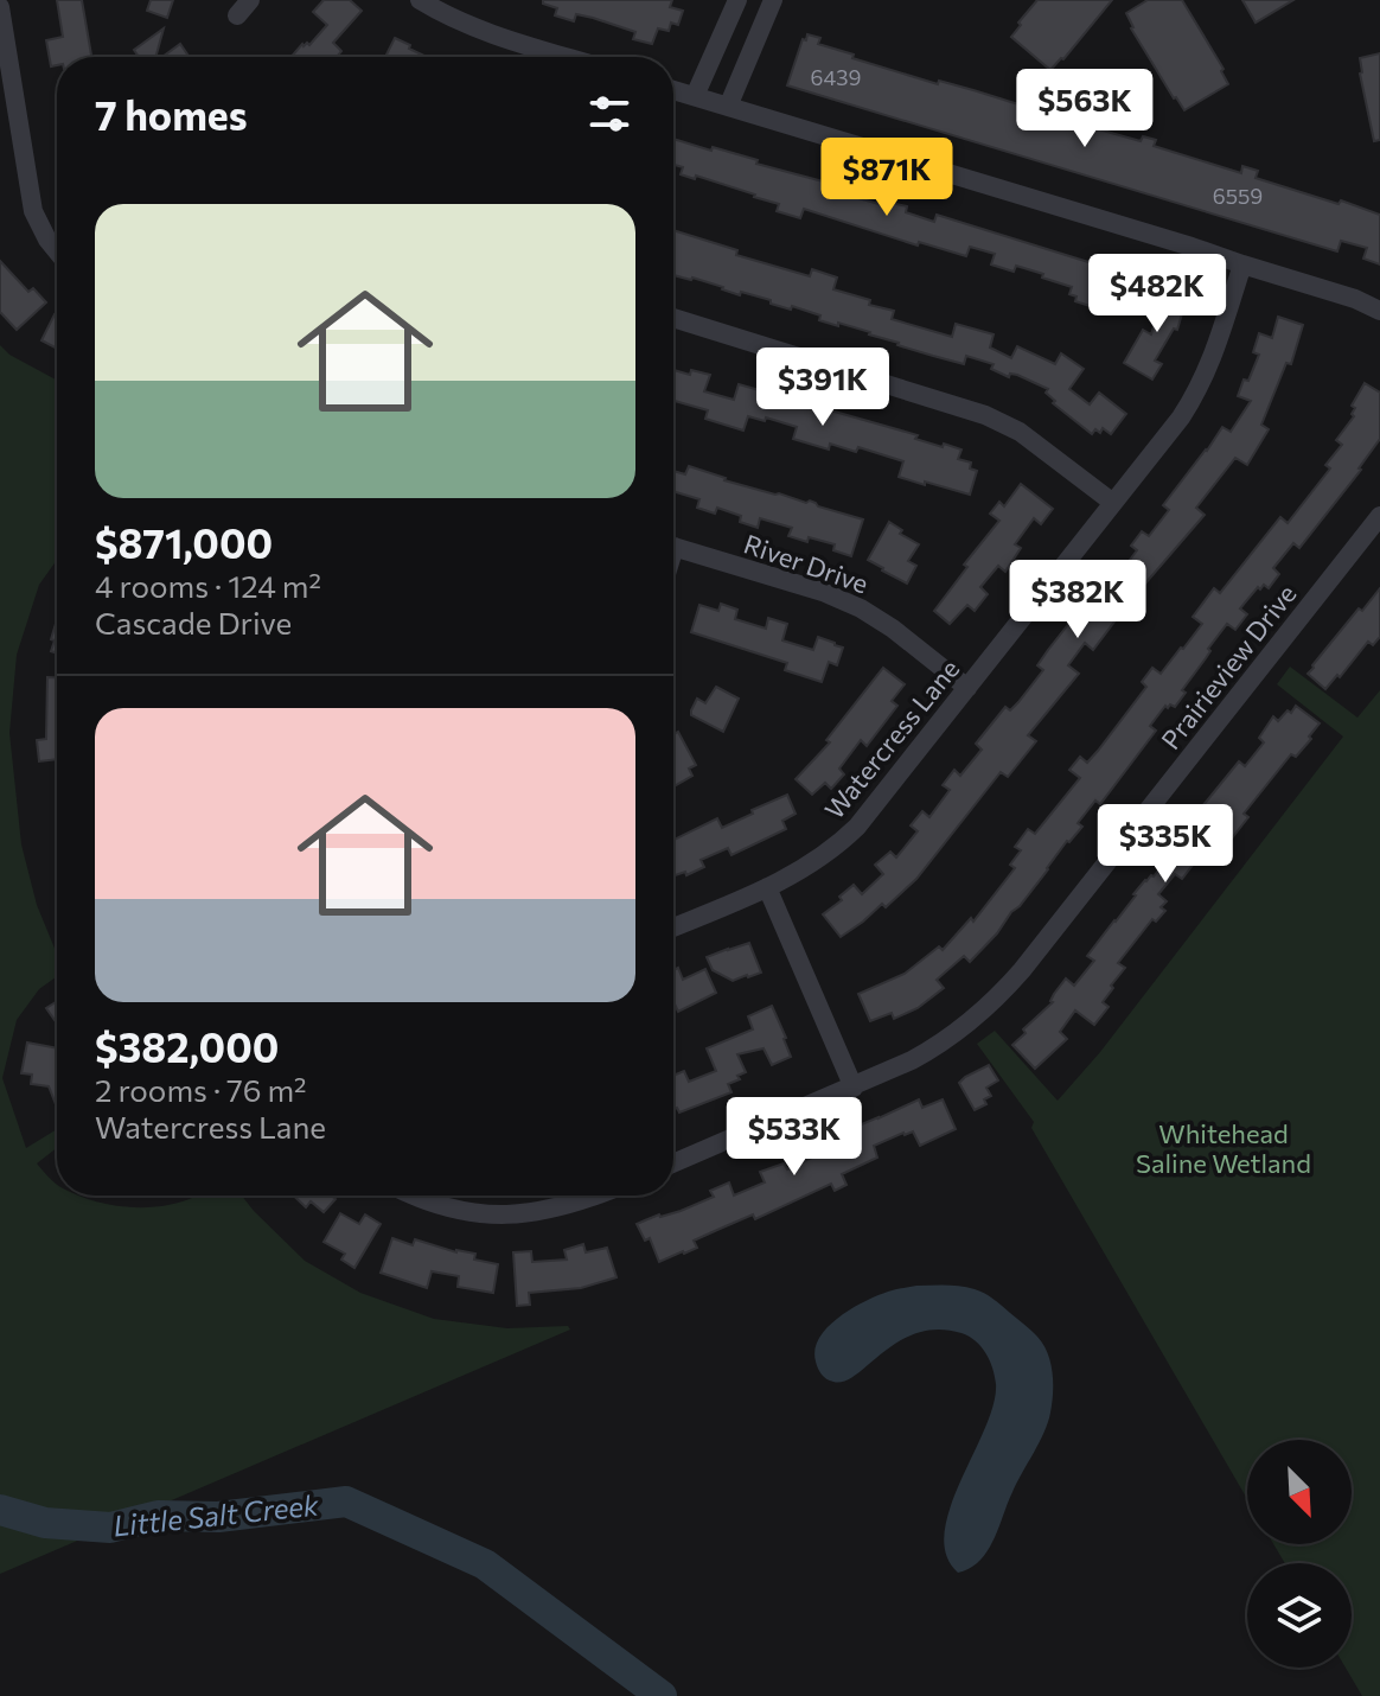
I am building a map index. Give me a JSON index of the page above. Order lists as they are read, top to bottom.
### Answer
{
  "streets": {
    "street": ["River Drive", "Prairieview Drive", "Watercress Lane"]
  },
  "crossings": [
    ["River Drive", "Watercress Lane"]
  ],
  "water": ["Little Salt Creek"],
  "parks": ["Whitehead Saline Wetland"],
  "house_numbers": ["6439", "6559"],
  "north": "bottom right",
  "page": {
    "heading": "7 homes",
    "price": [
      "$563K",
      "$871K",
      "$482K",
      "$391K",
      "$382K",
      "$335K",
      "$533K"
    ],
    "list": [
      {
        "name": "$871,000",
        "note": "4 rooms · 124 m² · Cascade Drive"
      },
      {
        "name": "$382,000",
        "note": "2 rooms · 76 m² · Watercress Lane"
      }
    ]
  }
}
